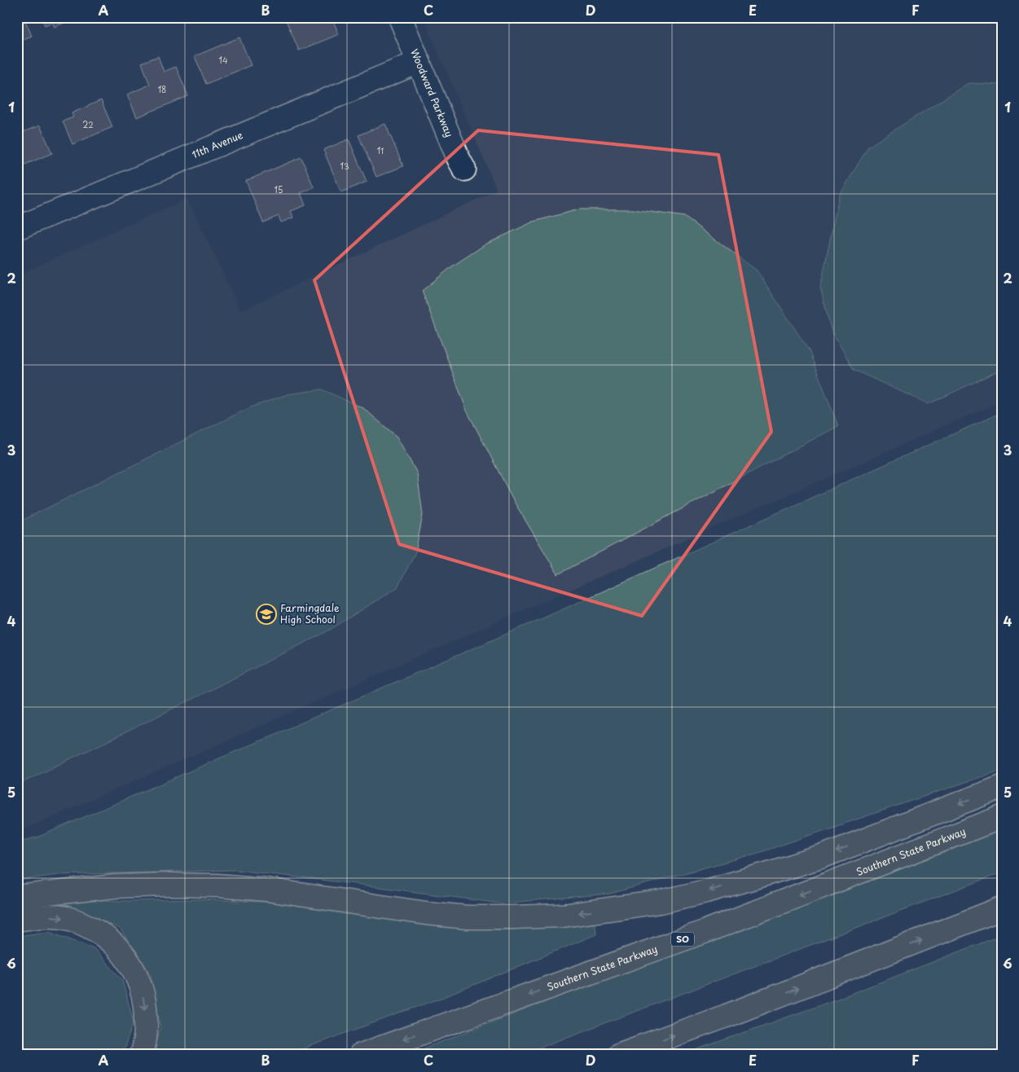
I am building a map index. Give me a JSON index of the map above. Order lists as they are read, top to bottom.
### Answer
{
  "streets": {
    "highway": ["Southern State Parkway", "SO"],
    "street": ["Woodward Parkway", "11th Avenue"]
  },
  "crossings": [
    ["Woodward Parkway", "11th Avenue"]
  ],
  "places": {
    "school or university": ["Farmingdale High School"]
  },
  "house_numbers": [
    "14",
    "18",
    "22",
    "11",
    "13",
    "15"
  ],
  "grid": {
    "columns": [
      "A",
      "B",
      "C",
      "D",
      "E",
      "F"
    ],
    "rows": [
      "1",
      "2",
      "3",
      "4",
      "5",
      "6"
    ]
  }
}
